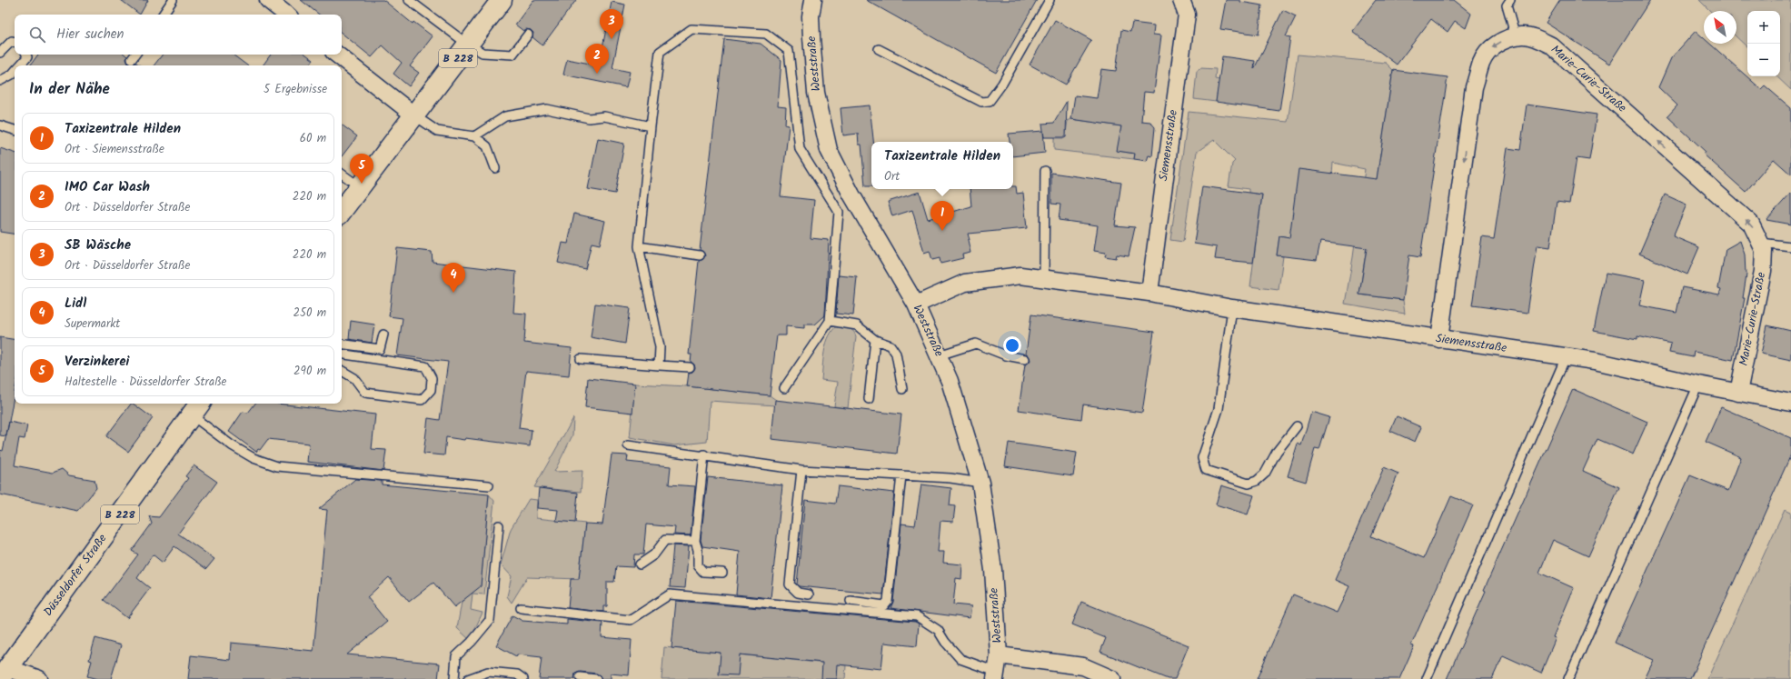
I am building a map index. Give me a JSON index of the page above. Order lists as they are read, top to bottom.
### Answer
{
  "streets": {
    "main road": ["B 228", "Düsseldorfer Straße"],
    "street": ["Weststraße", "Marie-Curie-Straße", "Siemensstraße"]
  },
  "crossings": [
    ["Weststraße", "Siemensstraße"],
    ["Marie-Curie-Straße", "Siemensstraße"]
  ],
  "north": "top left",
  "page": {
    "pins": [
      "3",
      "2",
      "5",
      "1",
      "4"
    ],
    "map_buttons": ["+", "−"],
    "search": "Hier suchen",
    "heading": ["In der Nähe", "5 Ergebnisse"],
    "list": [
      {
        "mark": "1",
        "name": "Taxizentrale Hilden",
        "note": "Ort · Siemensstraße",
        "value": "60 m"
      },
      {
        "mark": "2",
        "name": "IMO Car Wash",
        "note": "Ort · Düsseldorfer Straße",
        "value": "220 m"
      },
      {
        "mark": "3",
        "name": "SB Wäsche",
        "note": "Ort · Düsseldorfer Straße",
        "value": "220 m"
      },
      {
        "mark": "4",
        "name": "Lidl",
        "note": "Supermarkt",
        "value": "250 m"
      },
      {
        "mark": "5",
        "name": "Verzinkerei",
        "note": "Haltestelle · Düsseldorfer Straße",
        "value": "290 m"
      }
    ],
    "popup": ["Taxizentrale Hilden", "Ort"]
  }
}
